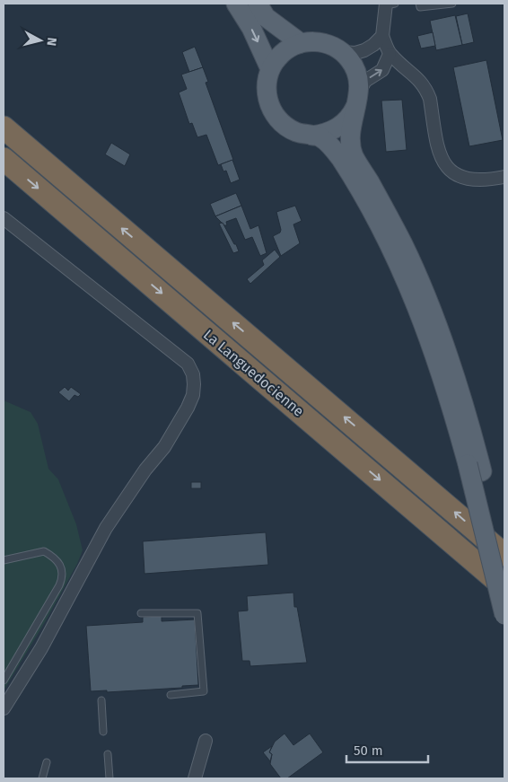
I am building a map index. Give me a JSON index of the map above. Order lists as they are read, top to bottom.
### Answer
{
  "streets": {
    "highway": ["La Languedocienne"]
  },
  "scale_bar": "50 m",
  "north": "right"
}
